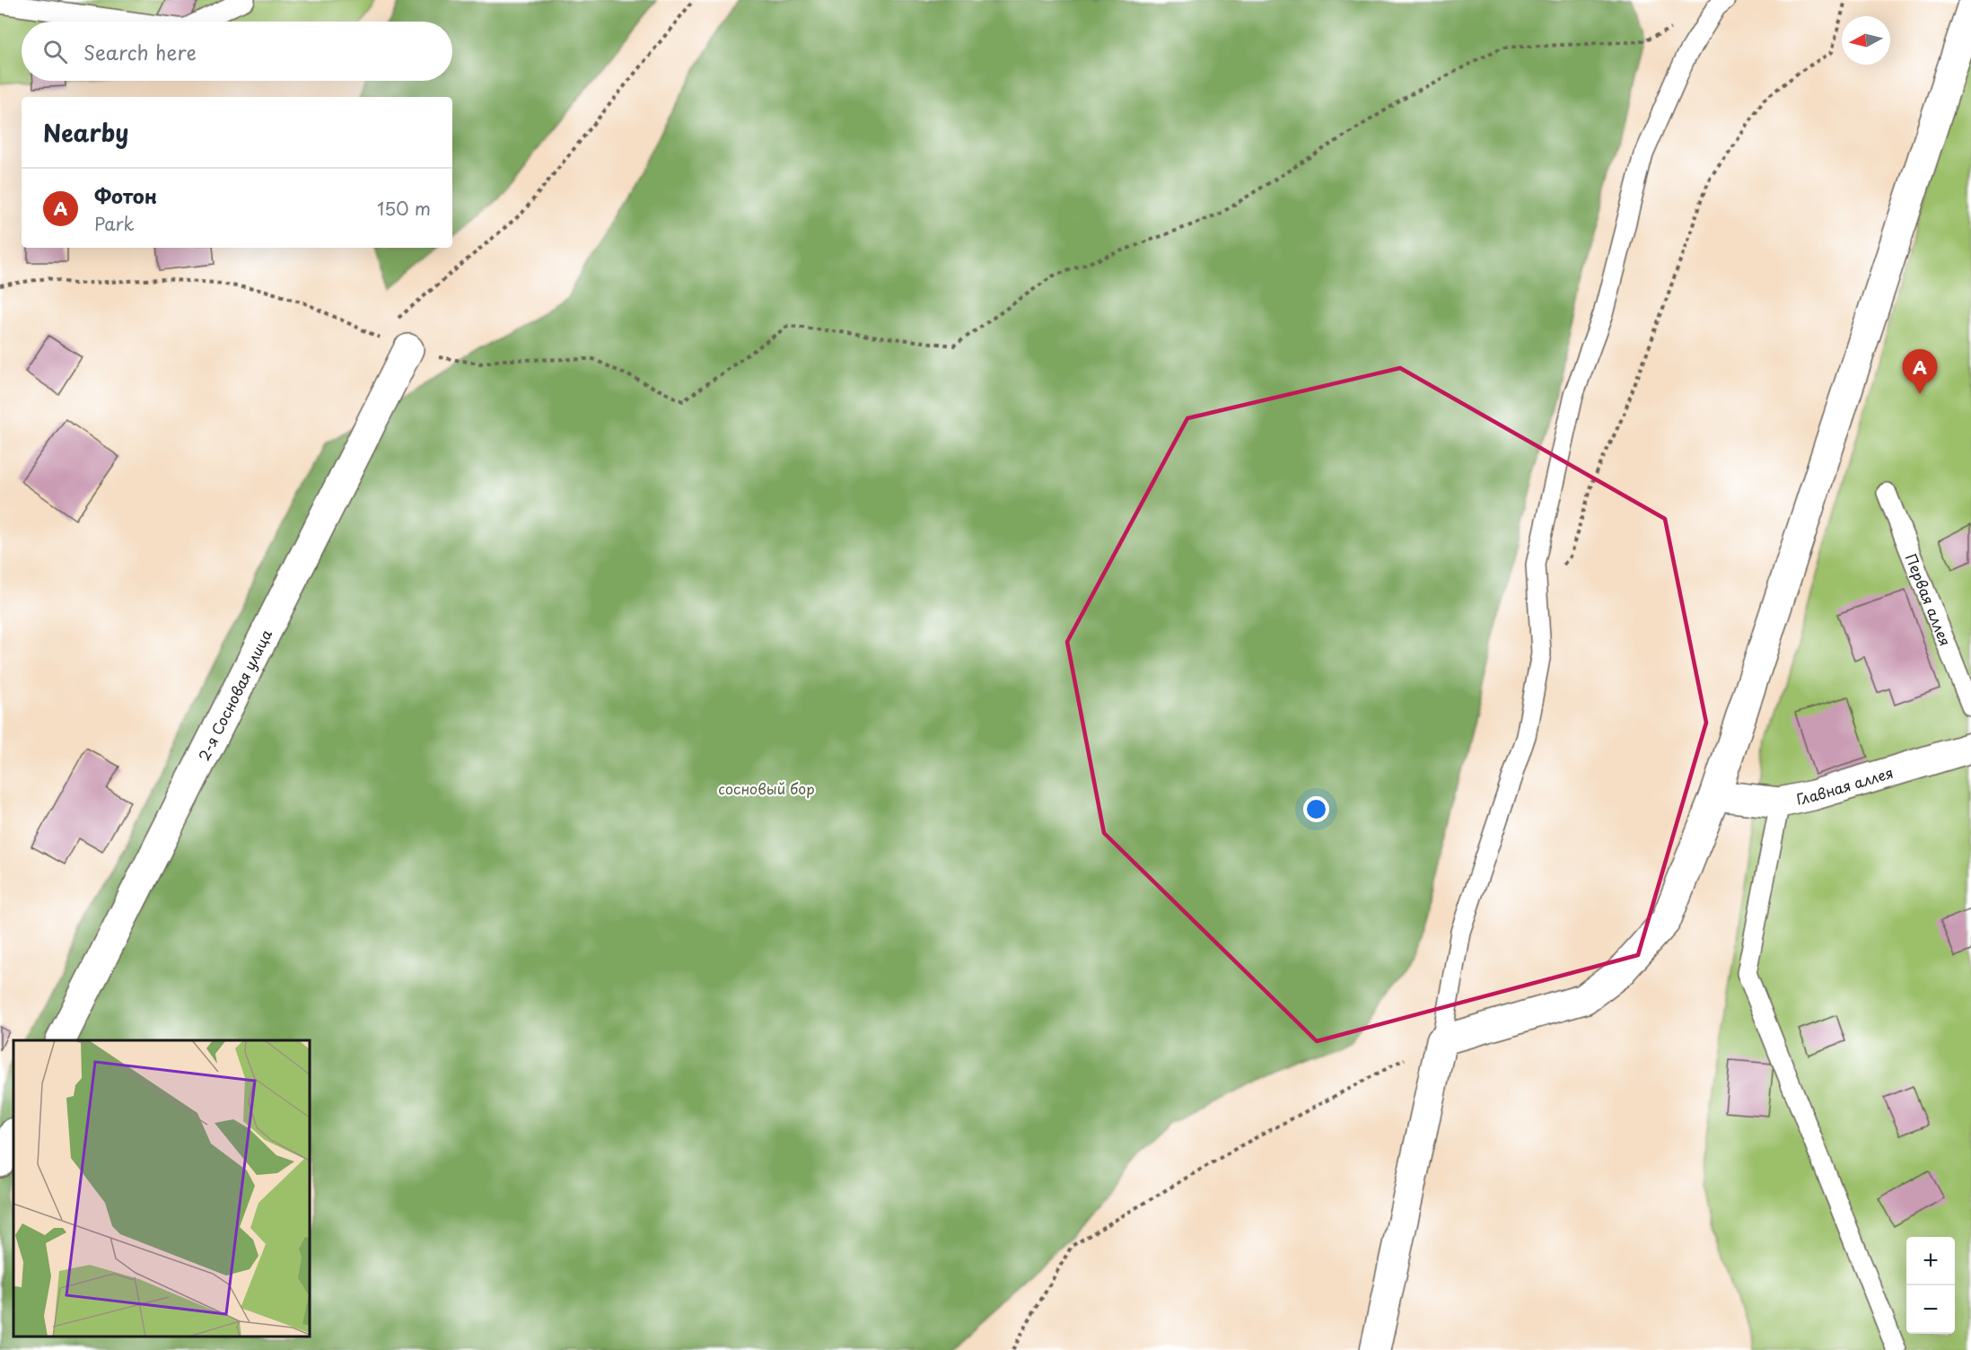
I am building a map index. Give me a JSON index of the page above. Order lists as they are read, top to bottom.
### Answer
{
  "streets": {
    "street": ["2-я Сосновая улица", "Главная аллея"],
    "lane": ["Первая аллея"]
  },
  "parks": ["сосновый бор"],
  "north": "left",
  "page": {
    "search": "Search here",
    "heading": "Nearby",
    "list": [
      {
        "mark": "A",
        "name": "Фотон",
        "note": "Park",
        "value": "150 m"
      }
    ],
    "pins": "A",
    "map_buttons": ["+", "−"]
  }
}
